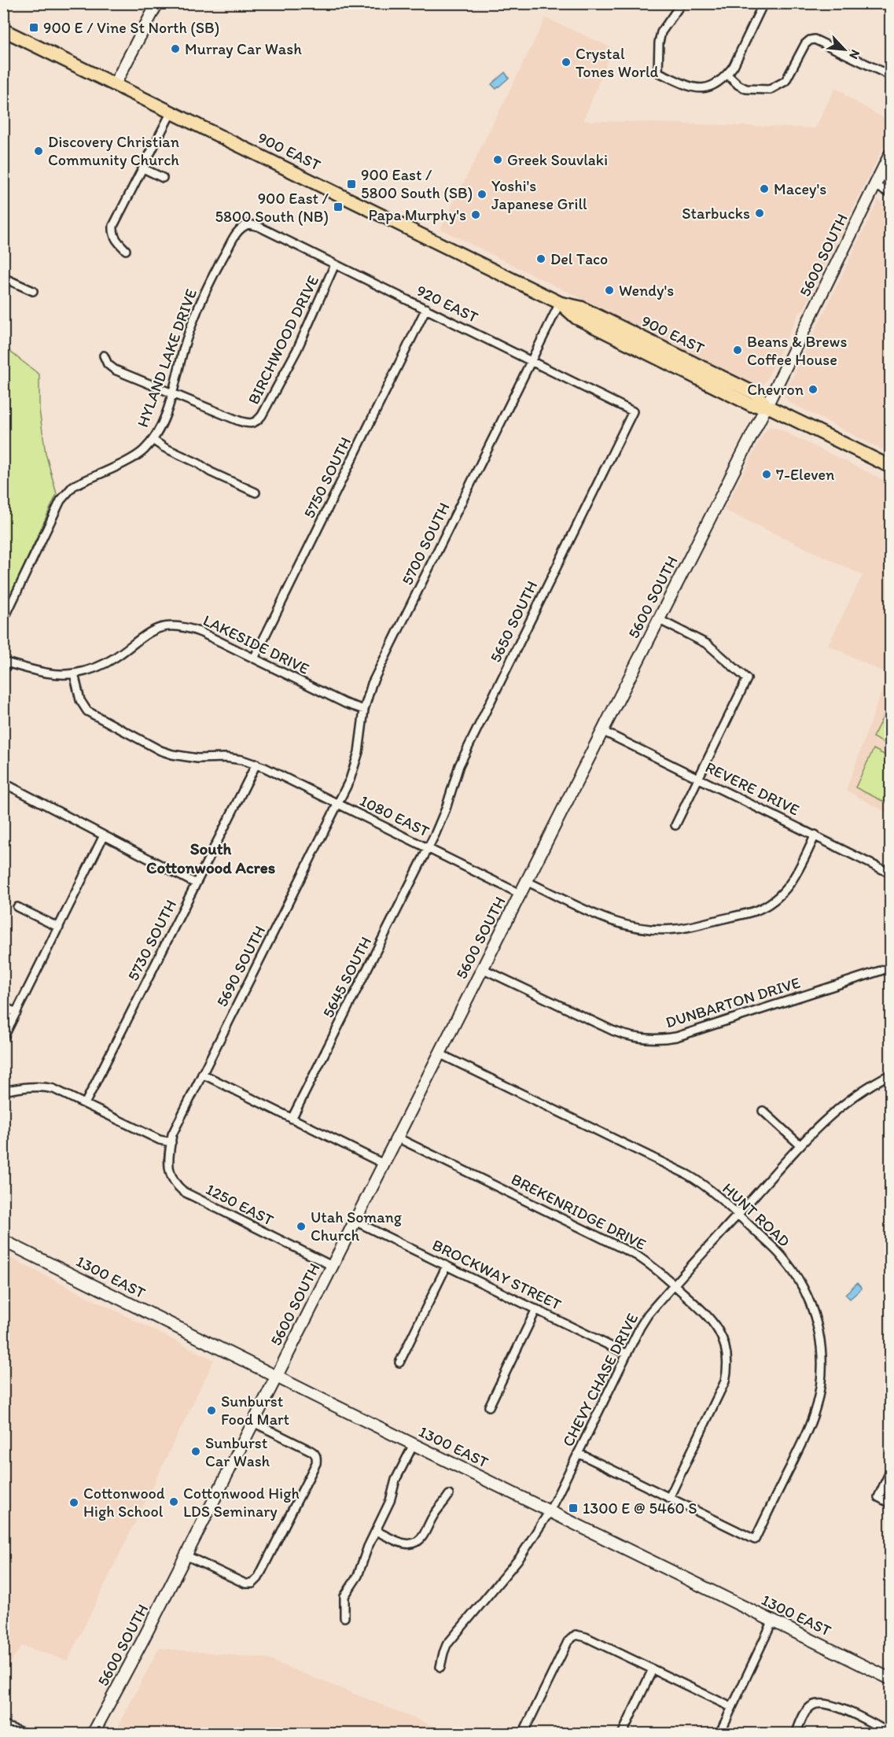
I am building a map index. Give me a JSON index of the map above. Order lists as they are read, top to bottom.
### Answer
{
  "streets": {
    "main road": ["900 EAST", "5600 SOUTH", "1300 EAST"],
    "street": [
      "920 EAST",
      "BIRCHWOOD DRIVE",
      "HYLAND LAKE DRIVE",
      "5750 SOUTH",
      "5700 SOUTH",
      "5650 SOUTH",
      "LAKESIDE DRIVE",
      "REVERE DRIVE",
      "1080 EAST",
      "5730 SOUTH",
      "5690 SOUTH",
      "5645 SOUTH",
      "DUNBARTON DRIVE",
      "1250 EAST",
      "BREKENRIDGE DRIVE",
      "HUNT ROAD",
      "BROCKWAY STREET",
      "CHEVY CHASE DRIVE"
    ]
  },
  "crossings": [
    ["900 EAST", "5600 SOUTH"],
    ["900 EAST", "5700 SOUTH"],
    ["5600 SOUTH", "REVERE DRIVE"],
    ["5600 SOUTH", "1080 EAST"],
    ["5600 SOUTH", "DUNBARTON DRIVE"],
    ["5600 SOUTH", "1250 EAST"],
    ["5600 SOUTH", "BREKENRIDGE DRIVE"],
    ["5600 SOUTH", "HUNT ROAD"],
    ["5600 SOUTH", "BROCKWAY STREET"],
    ["5600 SOUTH", "1300 EAST"],
    ["920 EAST", "BIRCHWOOD DRIVE"],
    ["920 EAST", "HYLAND LAKE DRIVE"],
    ["920 EAST", "5750 SOUTH"],
    ["920 EAST", "5700 SOUTH"],
    ["920 EAST", "5650 SOUTH"],
    ["BIRCHWOOD DRIVE", "HYLAND LAKE DRIVE"],
    ["5750 SOUTH", "LAKESIDE DRIVE"],
    ["5700 SOUTH", "LAKESIDE DRIVE"],
    ["5700 SOUTH", "1080 EAST"],
    ["5700 SOUTH", "5690 SOUTH"],
    ["5650 SOUTH", "1080 EAST"],
    ["5650 SOUTH", "5645 SOUTH"],
    ["LAKESIDE DRIVE", "1080 EAST"],
    ["1080 EAST", "5730 SOUTH"],
    ["1080 EAST", "5690 SOUTH"],
    ["1080 EAST", "5645 SOUTH"],
    ["5690 SOUTH", "1250 EAST"],
    ["BREKENRIDGE DRIVE", "HUNT ROAD"],
    ["BREKENRIDGE DRIVE", "CHEVY CHASE DRIVE"],
    ["HUNT ROAD", "CHEVY CHASE DRIVE"],
    ["BROCKWAY STREET", "CHEVY CHASE DRIVE"],
    ["1300 EAST", "CHEVY CHASE DRIVE"]
  ],
  "districts": ["South Cottonwood Acres"],
  "places": {
    "transit": [
      "900 E / Vine St North (SB)",
      "900 East / 5800 South (SB)",
      "900 East / 5800 South (NB)",
      "1300 E @ 5460 S"
    ],
    "other": [
      "Murray Car Wash",
      "Crystal Tones World",
      "Discovery Christian Community Church",
      "Greek Souvlaki",
      "Macey's",
      "Yoshi's Japanese Grill",
      "Starbucks",
      "Papa Murphy's",
      "Del Taco",
      "Wendy's",
      "Beans & Brews Coffee House",
      "Chevron",
      "7-Eleven",
      "Utah Somang Church",
      "Sunburst Food Mart",
      "Sunburst Car Wash",
      "Cottonwood High LDS Seminary",
      "Cottonwood High School"
    ]
  },
  "north": "bottom right"
}
